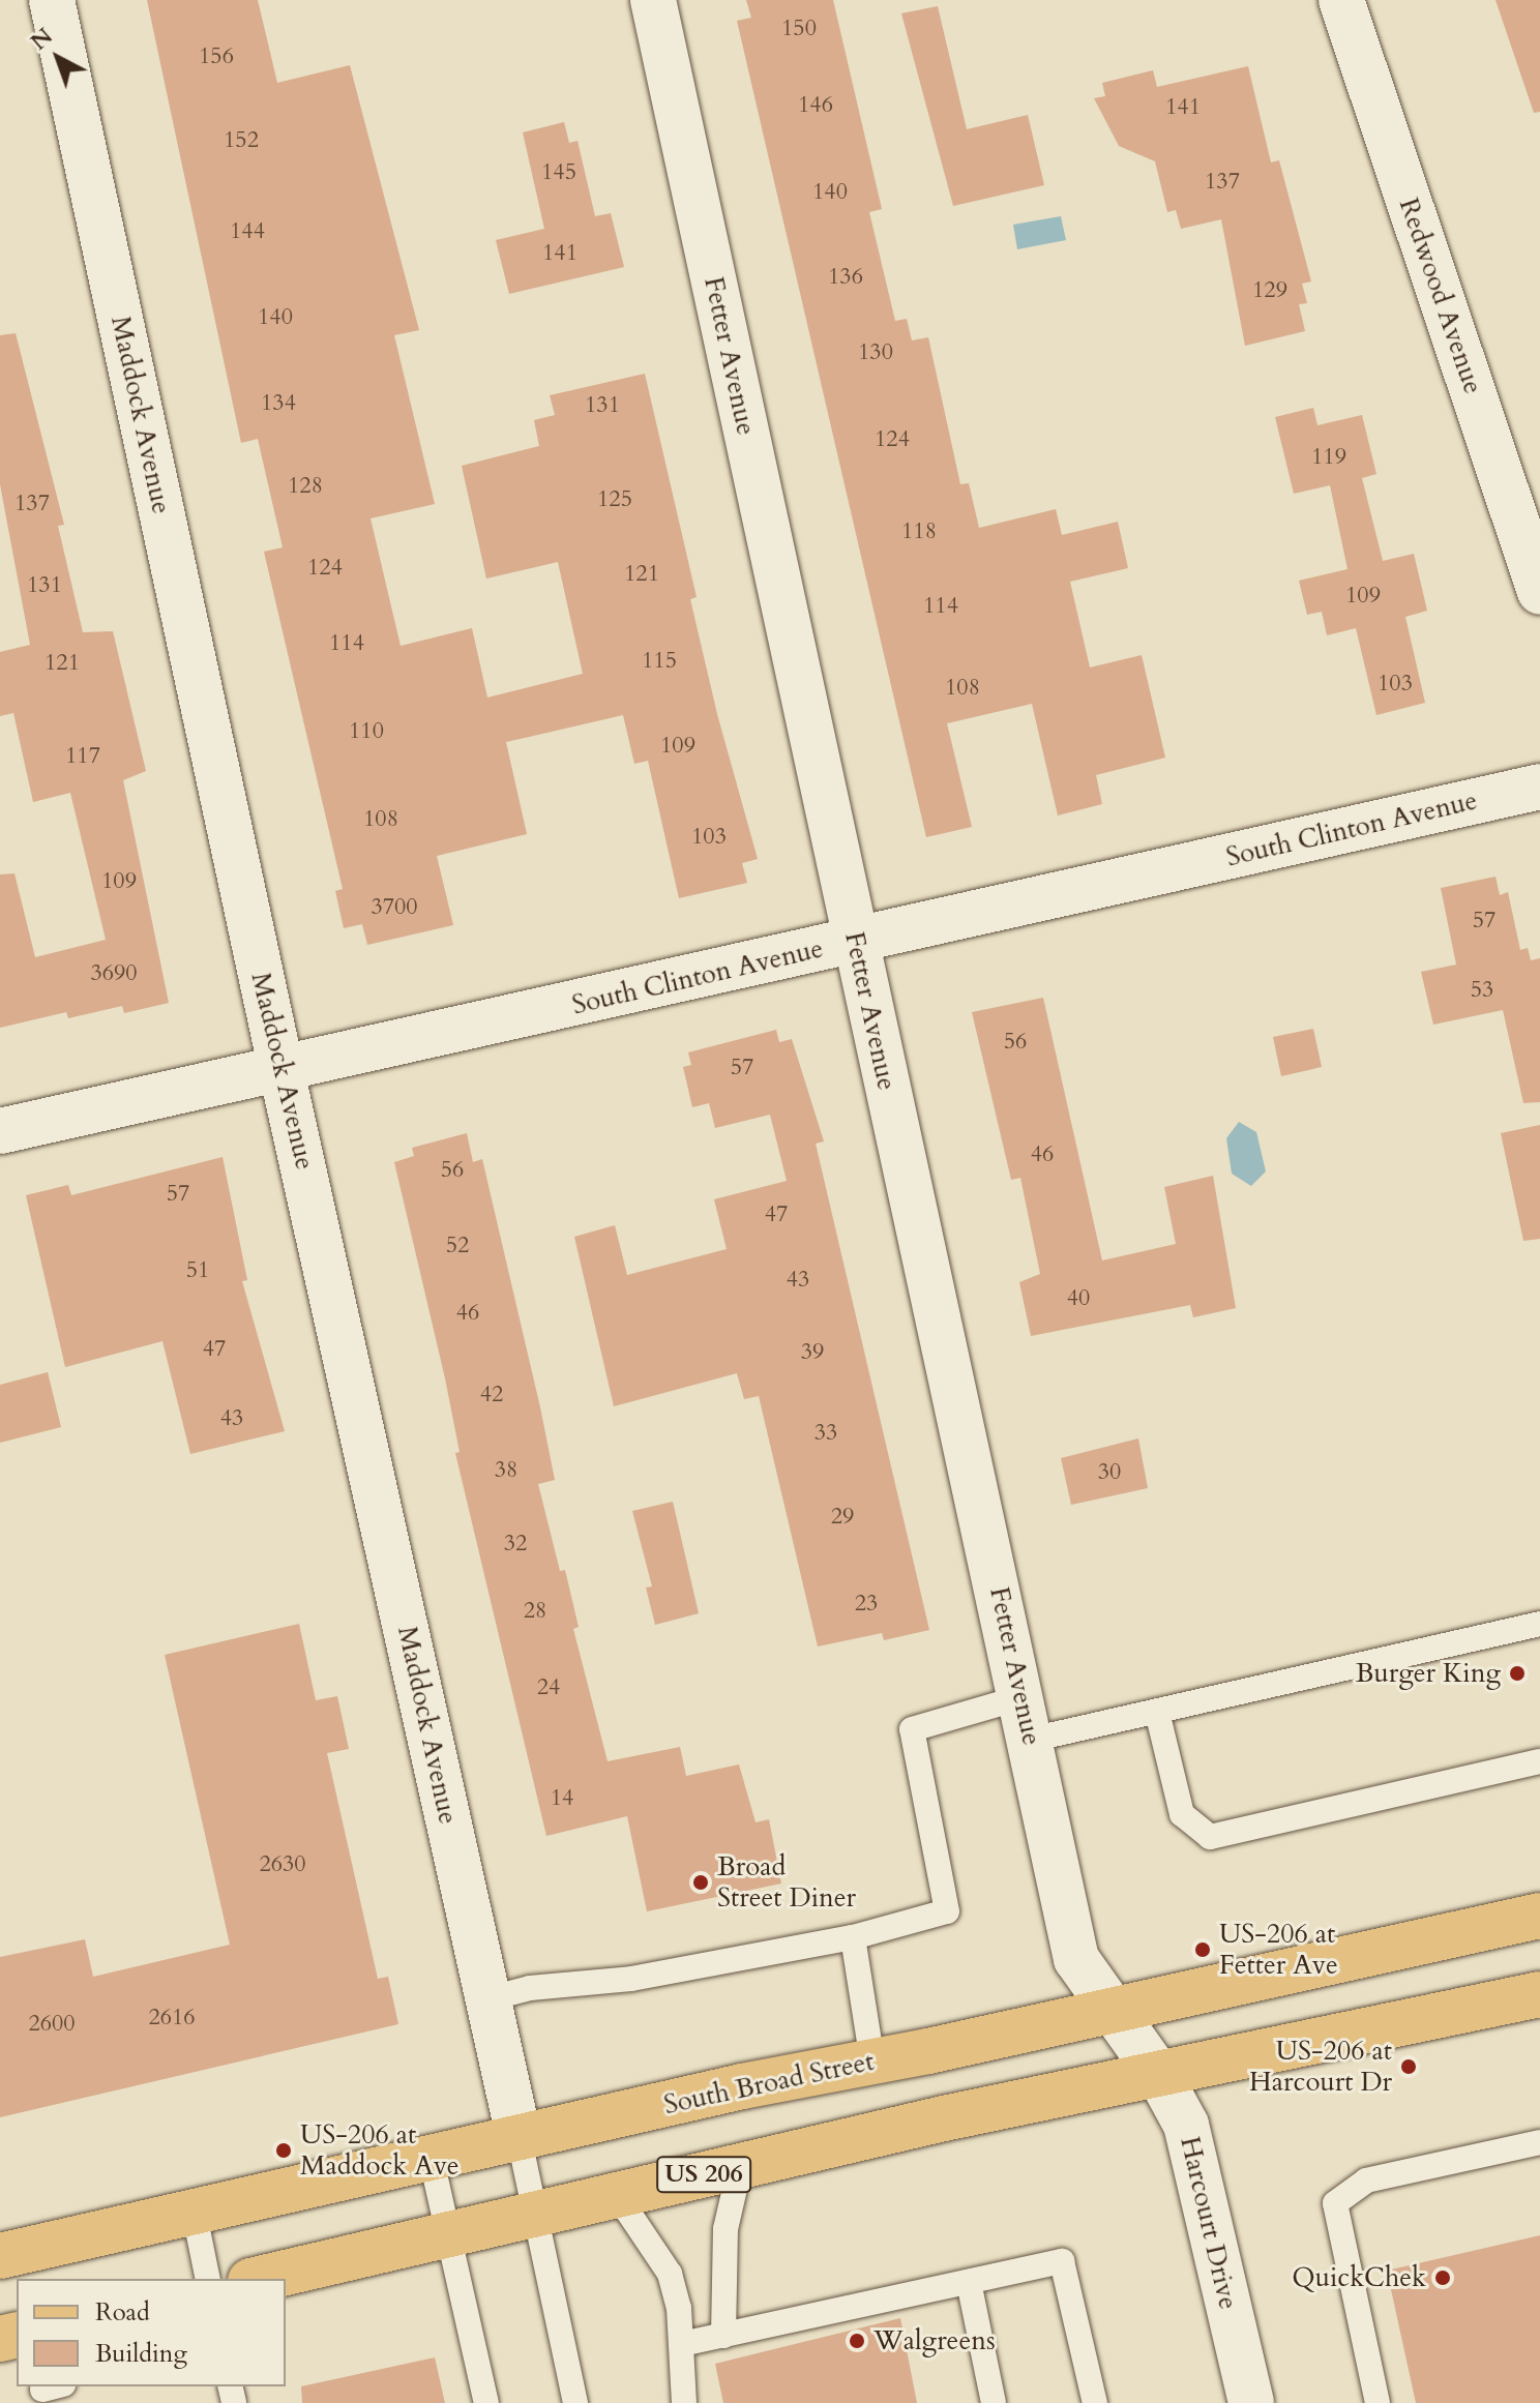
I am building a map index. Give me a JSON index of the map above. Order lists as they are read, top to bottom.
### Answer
{
  "streets": {
    "main road": ["South Broad Street", "US 206"],
    "street": [
      "Redwood Avenue",
      "Fetter Avenue",
      "Maddock Avenue",
      "South Clinton Avenue",
      "Harcourt Drive"
    ]
  },
  "crossings": [
    ["Fetter Avenue", "South Clinton Avenue"],
    ["Fetter Avenue", "South Broad Street"],
    ["Fetter Avenue", "Harcourt Drive"],
    ["Maddock Avenue", "South Clinton Avenue"],
    ["Maddock Avenue", "South Broad Street"],
    ["South Broad Street", "Harcourt Drive"],
    ["US 206", "Harcourt Drive"]
  ],
  "places": [
    "Burger King",
    "Broad Street Diner",
    "US-206 at Fetter Ave",
    "US-206 at Harcourt Dr",
    "US-206 at Maddock Ave",
    "QuickChek",
    "Walgreens"
  ],
  "house_numbers": [
    "150",
    "156",
    "146",
    "141",
    "152",
    "145",
    "137",
    "140",
    "144",
    "141",
    "136",
    "129",
    "140",
    "130",
    "134",
    "131",
    "124",
    "119",
    "128",
    "125",
    "137",
    "118",
    "124",
    "121",
    "131",
    "109",
    "114",
    "114",
    "115",
    "121",
    "103",
    "108",
    "110",
    "109",
    "117",
    "108",
    "103",
    "109",
    "3700",
    "57",
    "3690",
    "53",
    "56",
    "57",
    "46",
    "56",
    "57",
    "47",
    "52",
    "51",
    "43",
    "40",
    "46",
    "47",
    "39",
    "42",
    "43",
    "33",
    "38",
    "30",
    "29",
    "32",
    "23",
    "28",
    "24",
    "14",
    "2630",
    "2616",
    "2600"
  ],
  "legend": ["Road", "Building"],
  "north": "top left"
}
